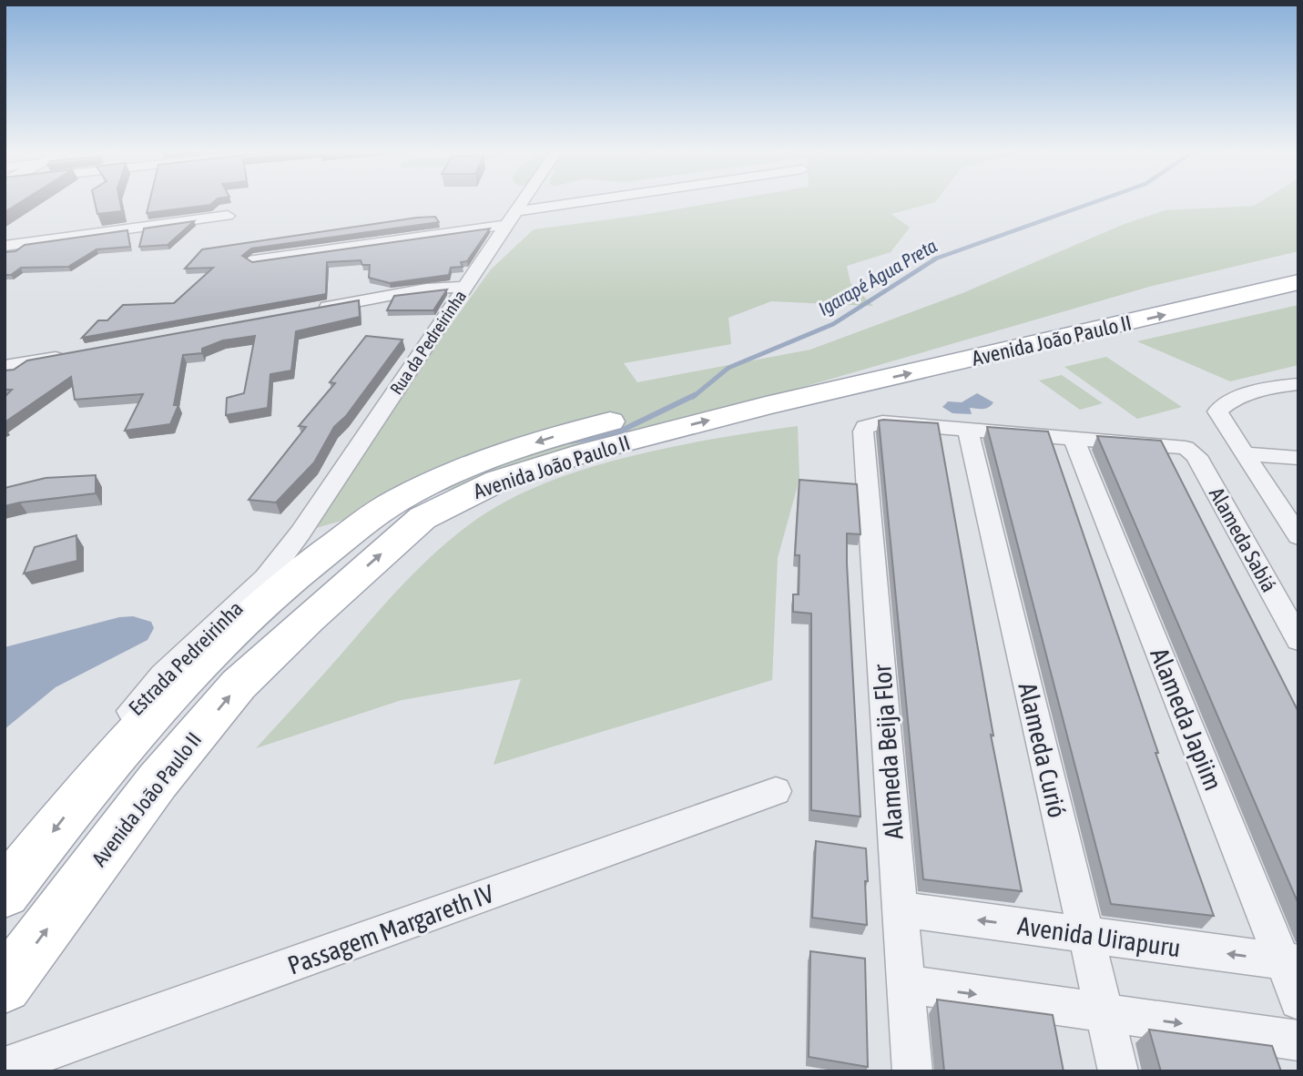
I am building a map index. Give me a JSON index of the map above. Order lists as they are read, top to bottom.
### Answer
{
  "streets": {
    "main road": ["Avenida João Paulo II"],
    "street": [
      "Rua da Pedreirinha",
      "Alameda Sabiá",
      "Estrada Pedreirinha",
      "Alameda Japiim",
      "Alameda Curió",
      "Alameda Beija Flor",
      "Passagem Margareth IV",
      "Avenida Uirapuru"
    ]
  },
  "crossings": [
    ["Avenida João Paulo II", "Estrada Pedreirinha"],
    ["Rua da Pedreirinha", "Estrada Pedreirinha"],
    ["Alameda Sabiá", "Alameda Japiim"],
    ["Alameda Japiim", "Avenida Uirapuru"],
    ["Alameda Curió", "Alameda Beija Flor"],
    ["Alameda Curió", "Avenida Uirapuru"],
    ["Alameda Beija Flor", "Avenida Uirapuru"]
  ],
  "water": ["Igarapé Água Preta"]
}
